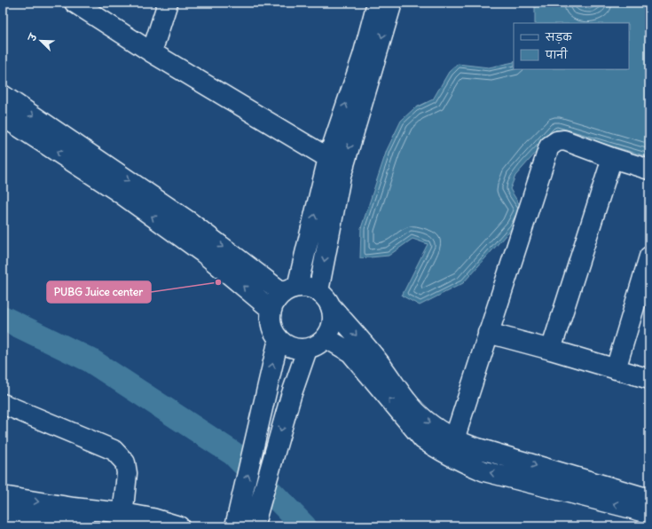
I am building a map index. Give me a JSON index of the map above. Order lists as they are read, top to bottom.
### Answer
{
  "places": ["PUBG Juice center"],
  "legend": ["सड़क", "पानी"],
  "north": "top left"
}
